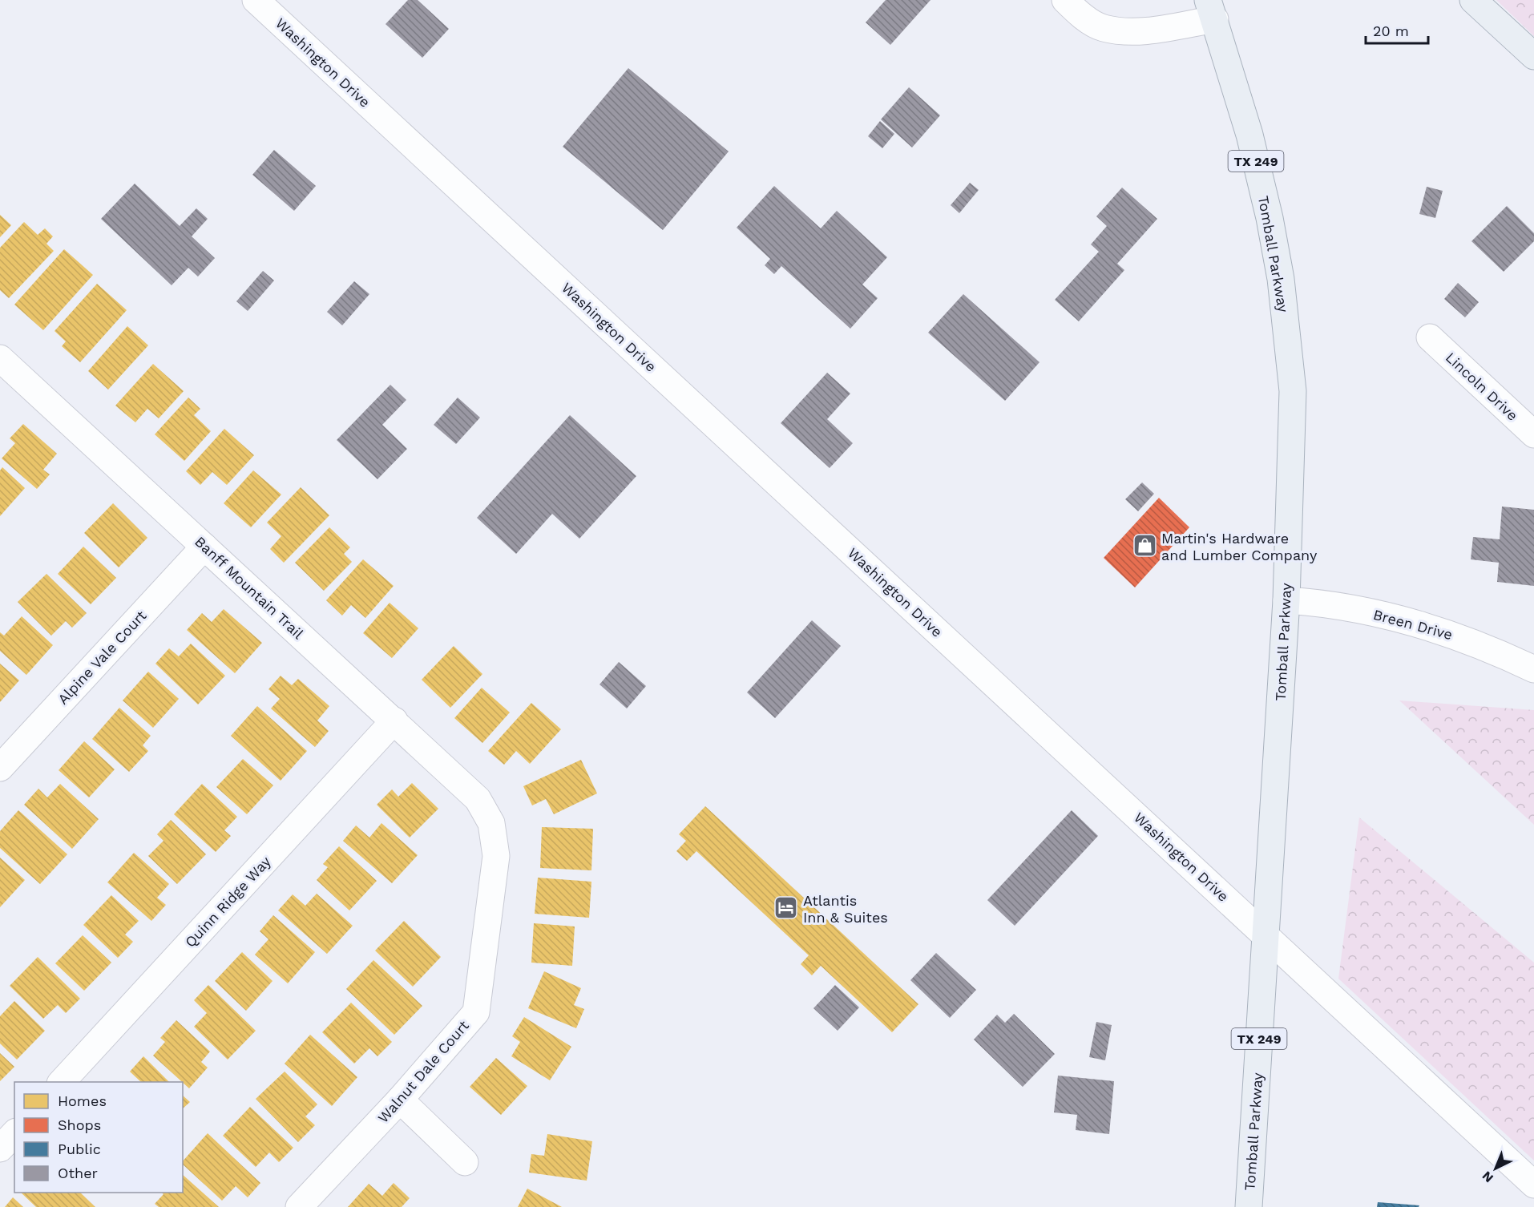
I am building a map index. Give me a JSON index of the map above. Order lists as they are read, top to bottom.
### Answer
{
  "streets": {
    "main road": ["TX 249", "Tomball Parkway"],
    "street": [
      "Washington Drive",
      "Lincoln Drive",
      "Banff Mountain Trail",
      "Breen Drive",
      "Alpine Vale Court",
      "Quinn Ridge Way",
      "Walnut Dale Court"
    ]
  },
  "crossings": [
    ["Washington Drive", "Tomball Parkway"],
    ["Tomball Parkway", "Breen Drive"],
    ["Banff Mountain Trail", "Alpine Vale Court"],
    ["Banff Mountain Trail", "Quinn Ridge Way"],
    ["Banff Mountain Trail", "Walnut Dale Court"]
  ],
  "places": {
    "shop": ["Martin's Hardware and Lumber Company"],
    "hotel": ["Atlantis Inn & Suites"]
  },
  "legend": [
    "Homes",
    "Shops",
    "Public",
    "Other"
  ],
  "scale_bar": "20 m",
  "north": "bottom left"
}
